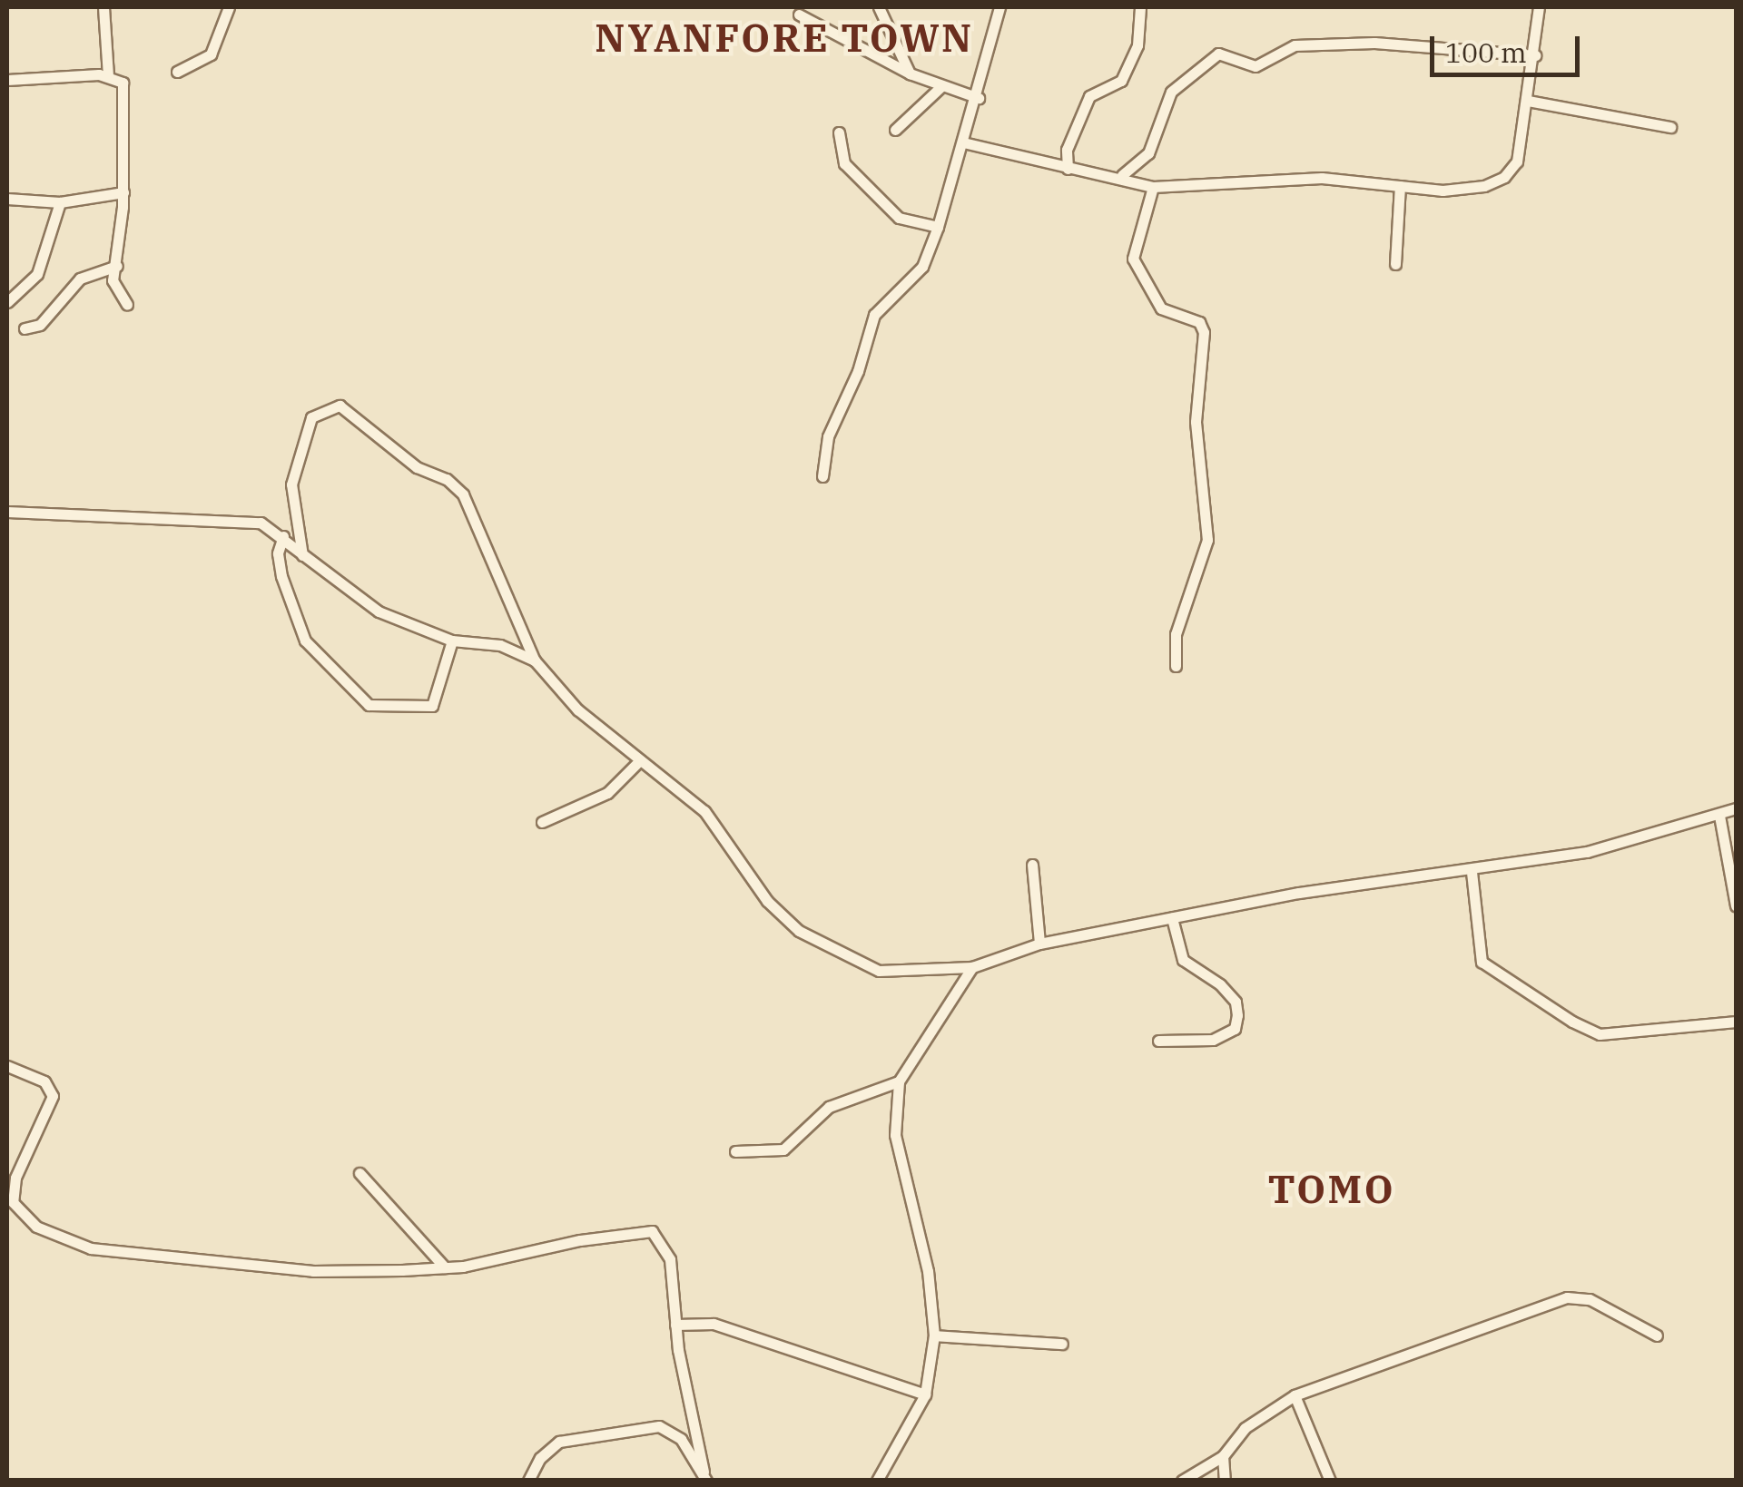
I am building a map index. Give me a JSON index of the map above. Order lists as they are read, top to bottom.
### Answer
{
  "districts": ["NYANFORE TOWN", "TOMO"],
  "scale_bar": "100 m"
}
